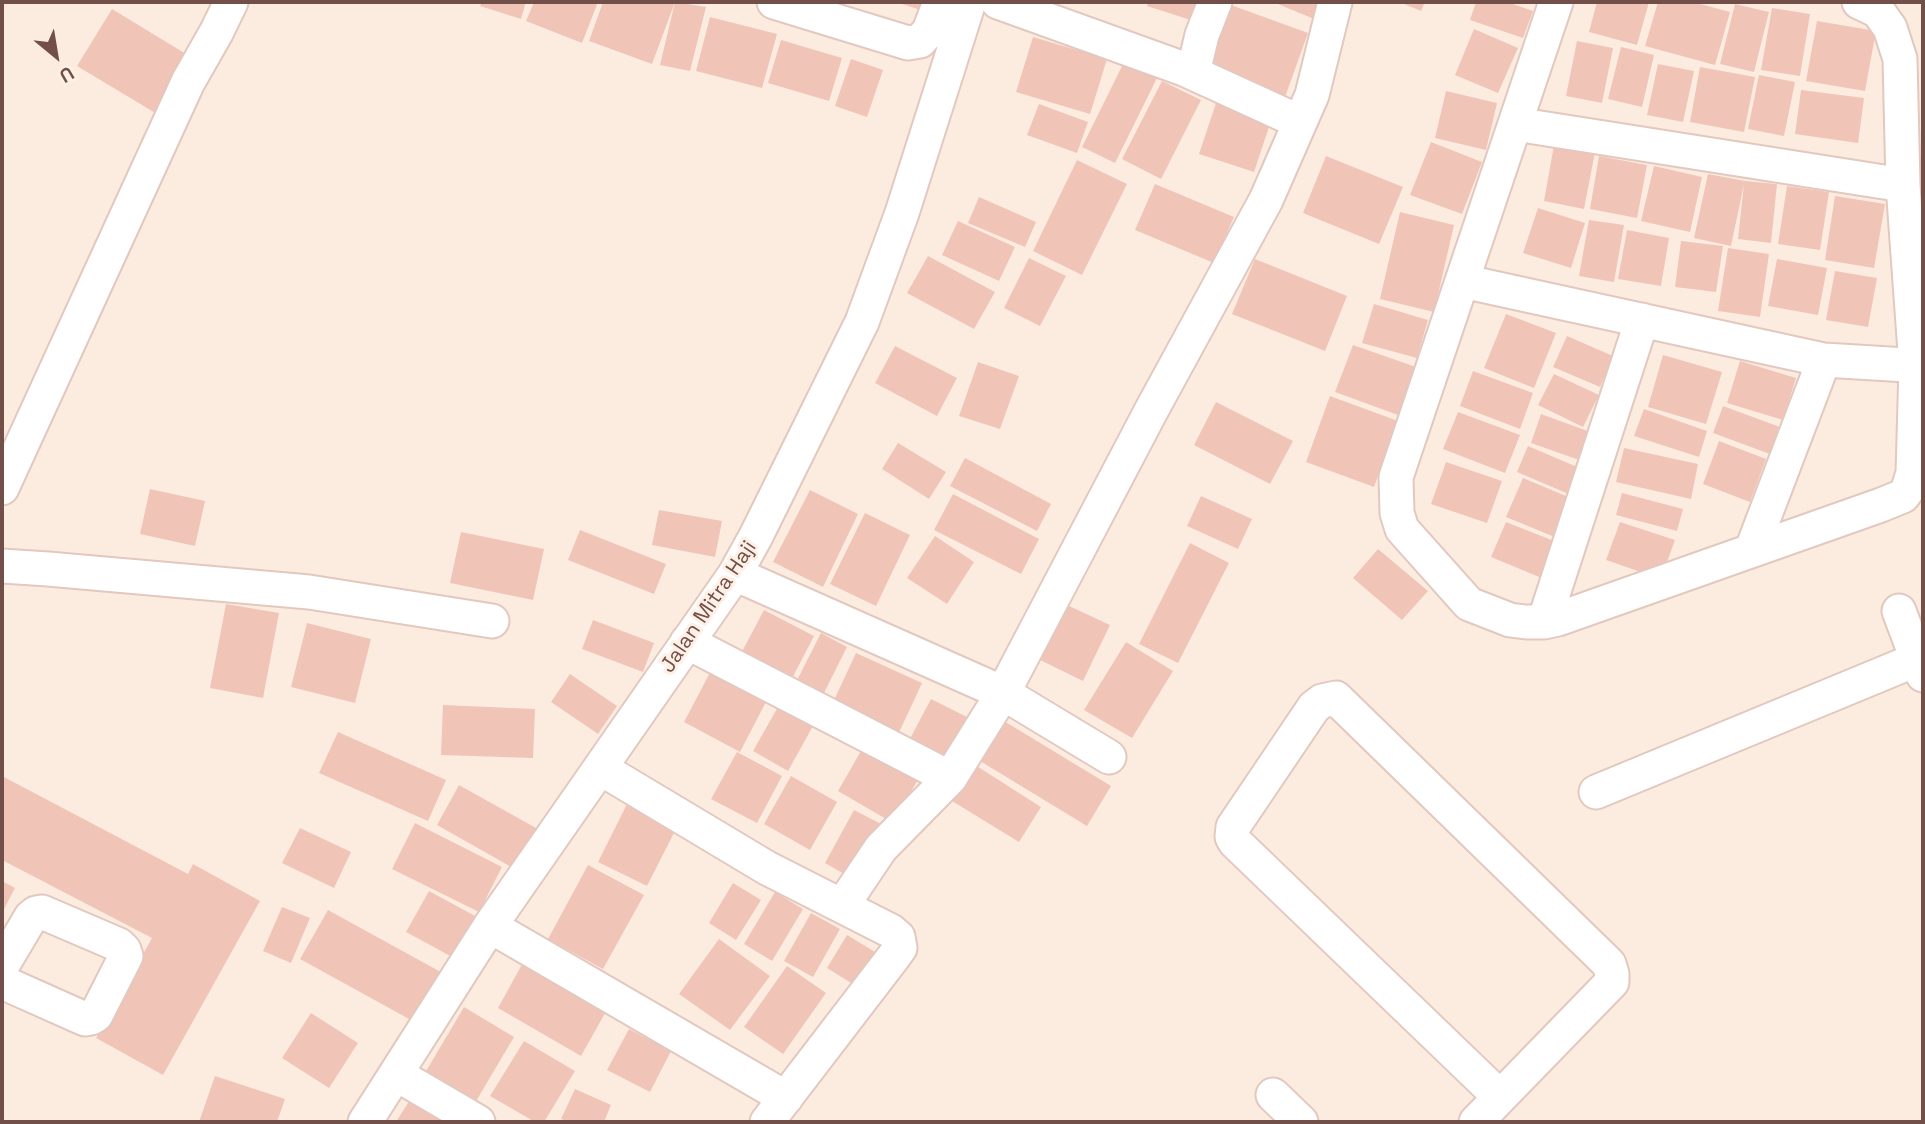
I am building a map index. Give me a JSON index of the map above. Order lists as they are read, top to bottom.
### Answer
{
  "streets": {
    "street": ["Jalan Mitra Haji"]
  },
  "north": "bottom right"
}
